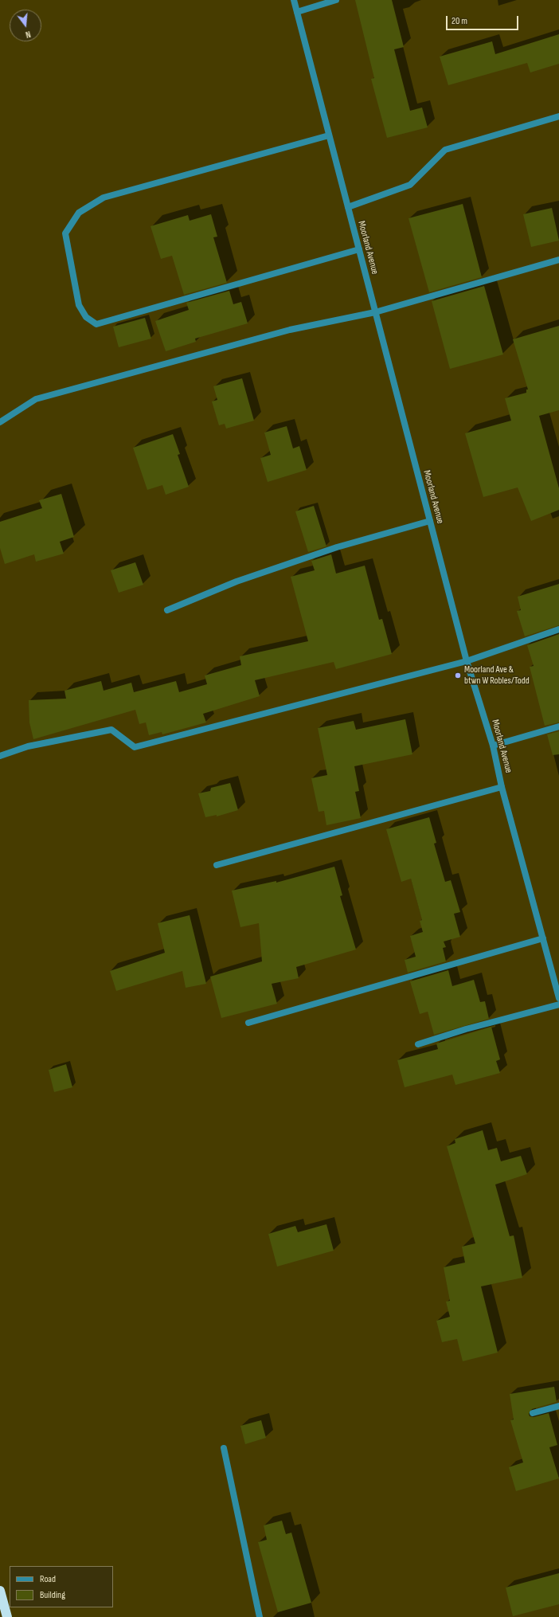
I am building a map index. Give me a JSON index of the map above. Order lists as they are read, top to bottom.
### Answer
{
  "streets": {
    "street": ["Moorland Avenue"]
  },
  "places": ["Moorland Ave & btwn W Robles/Todd"],
  "legend": ["Road", "Building"],
  "scale_bar": "20 m",
  "north": "bottom"
}
